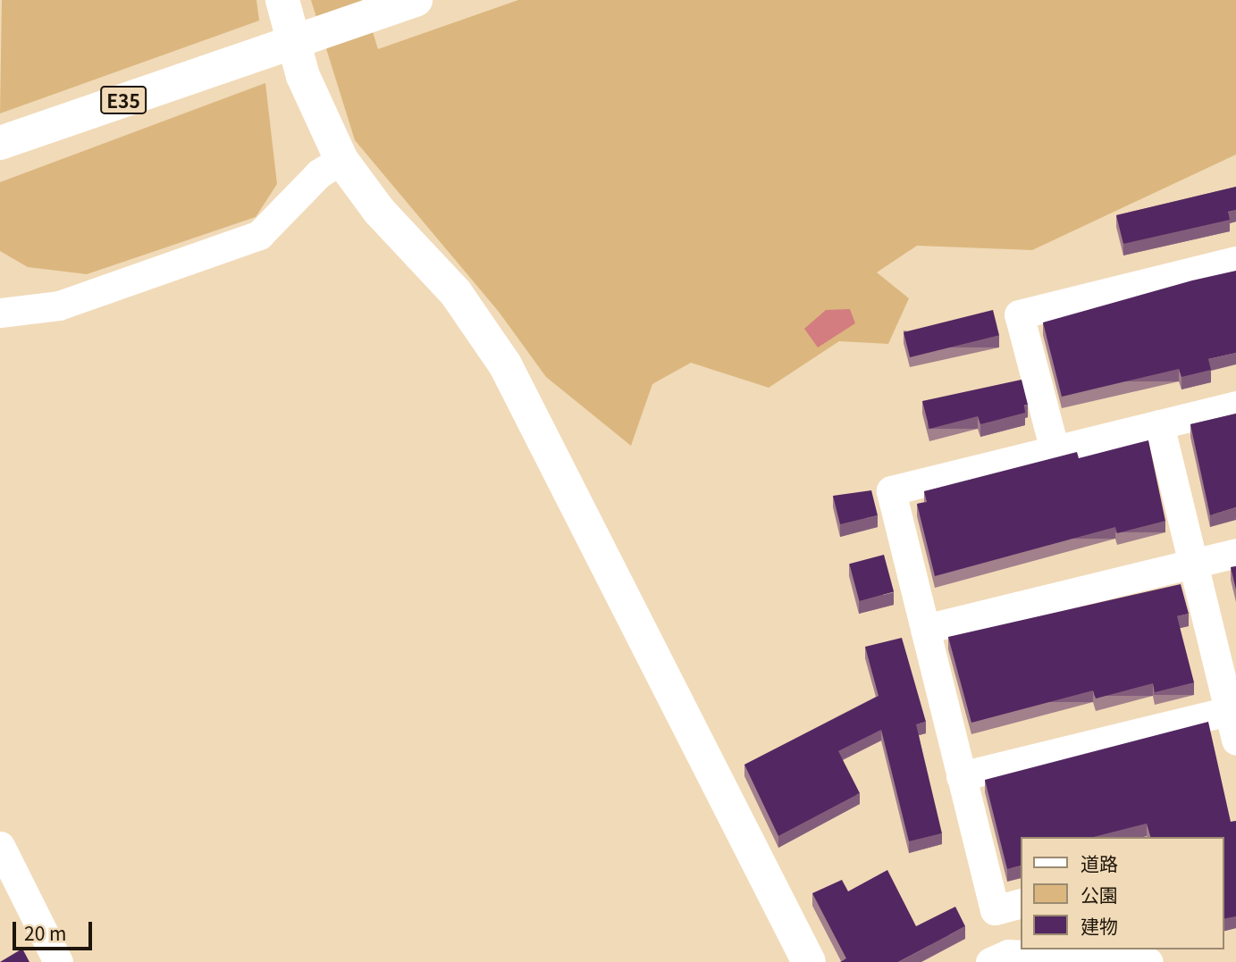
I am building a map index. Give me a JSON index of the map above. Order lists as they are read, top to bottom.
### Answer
{
  "streets": {
    "main road": ["E35"]
  },
  "legend": ["道路", "公園", "建物"],
  "scale_bar": "20 m"
}
